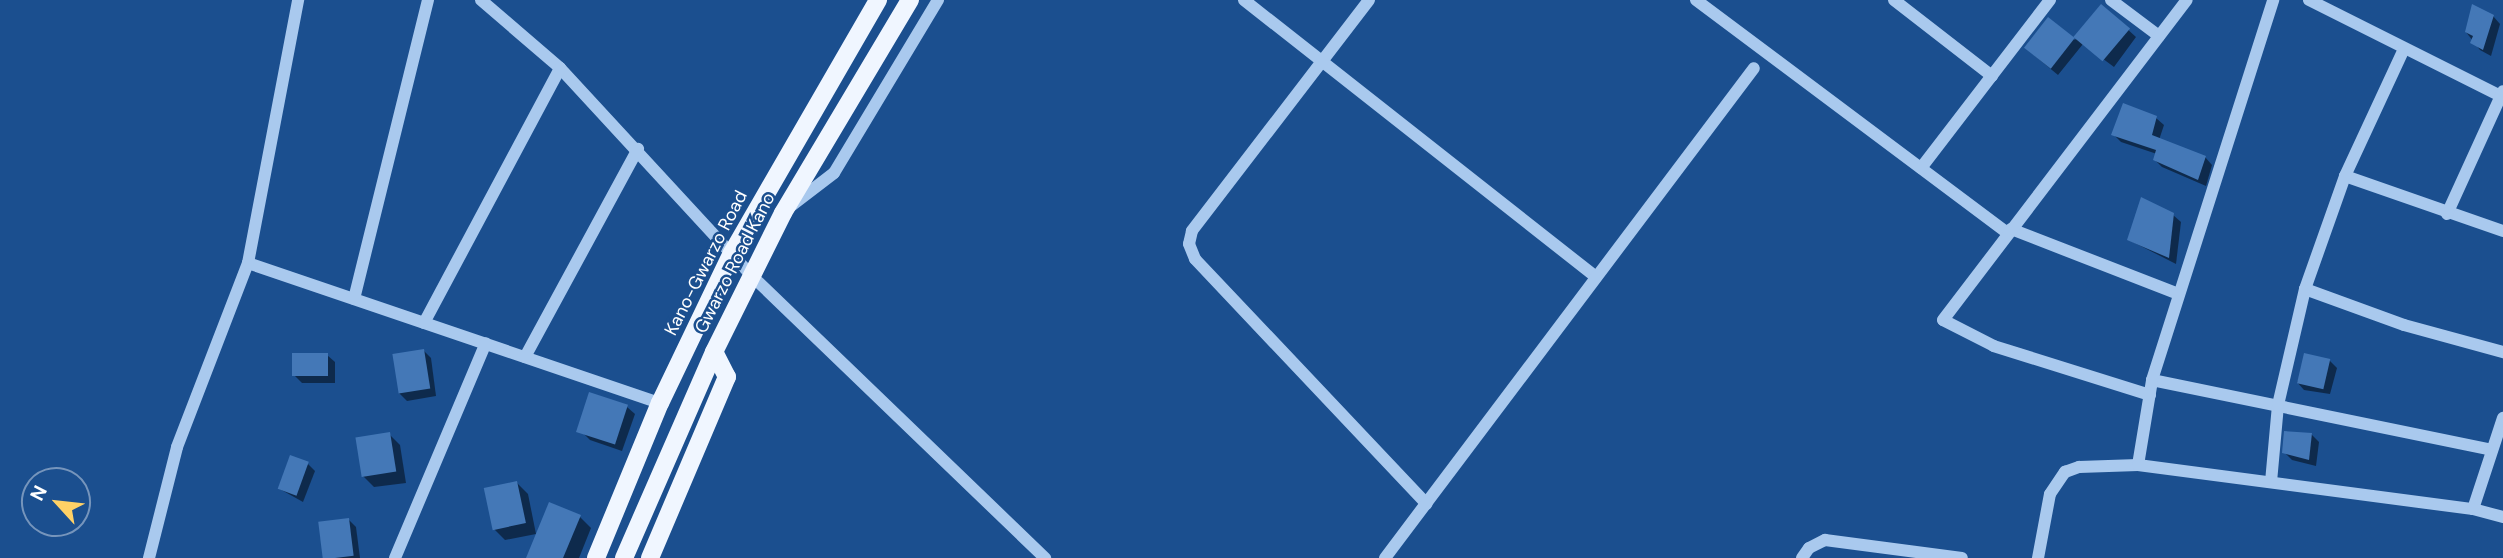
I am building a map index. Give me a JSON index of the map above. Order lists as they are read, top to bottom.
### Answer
{
  "streets": {
    "main road": ["Kano-Gwarzo Road", "Gwarzo Road Kano"]
  },
  "north": "top left"
}
